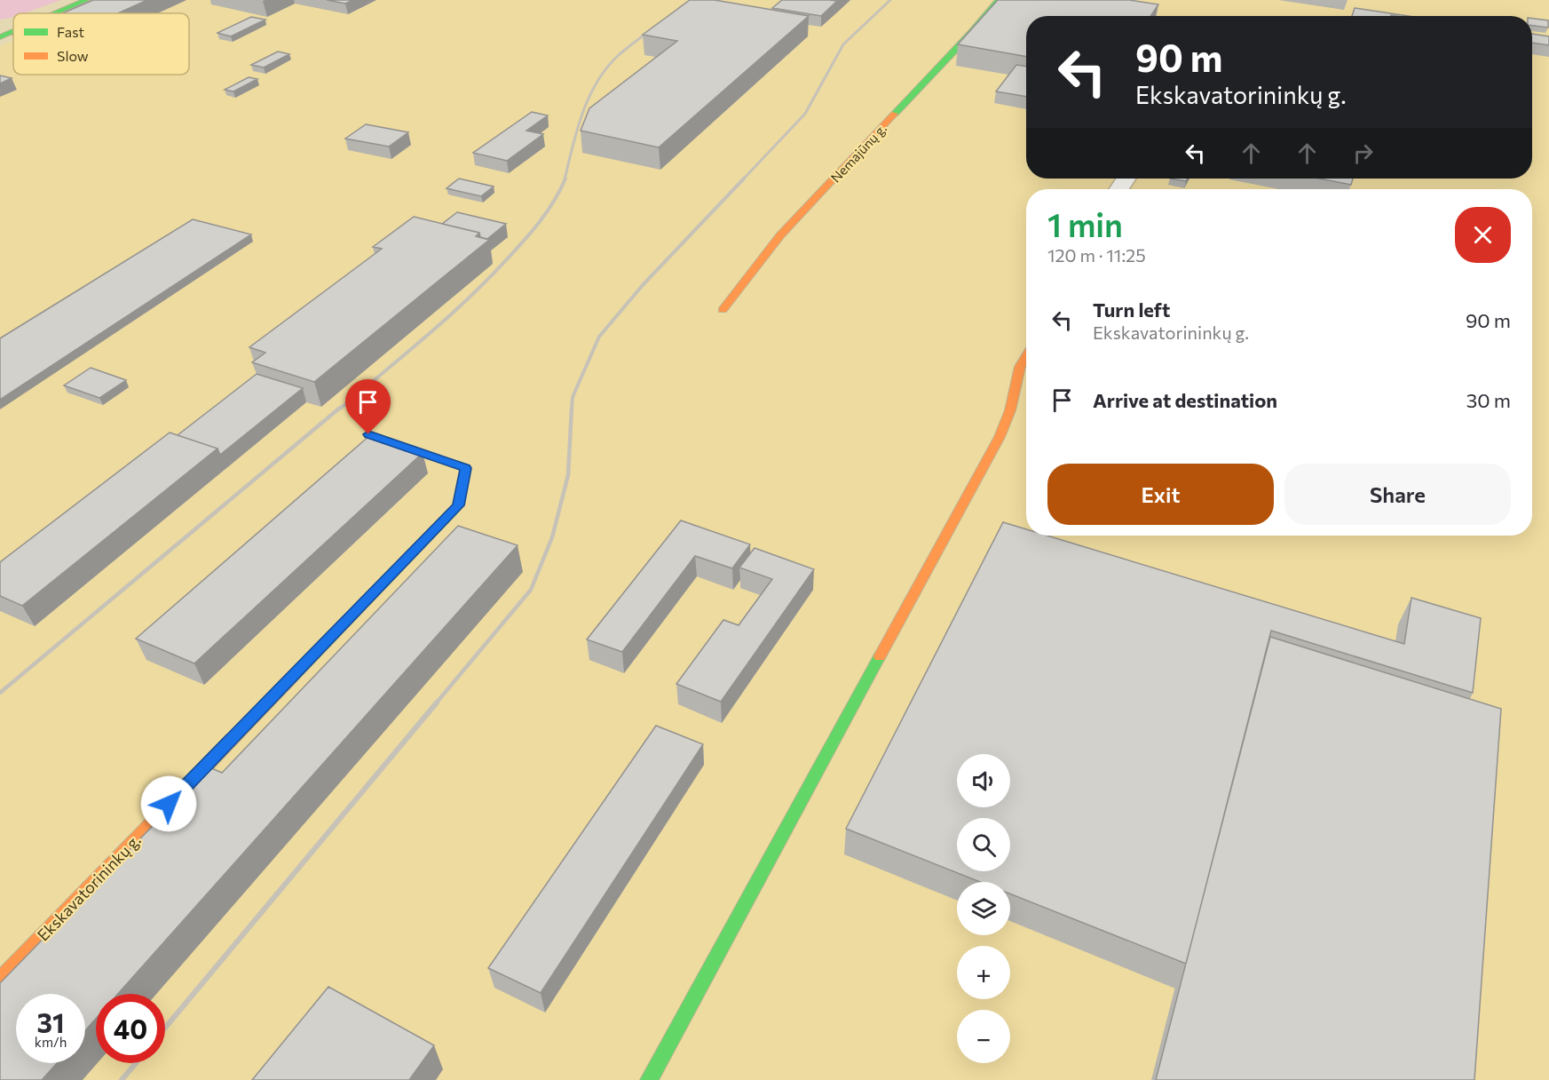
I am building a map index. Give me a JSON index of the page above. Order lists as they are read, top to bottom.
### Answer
{
  "streets": {
    "street": ["Nemajūnų g.", "Ekskavatorininkų g."]
  },
  "legend": ["Fast", "Slow"],
  "page": {
    "turn": ["90 m", "Ekskavatorininkų g."],
    "heading": ["1 min", "120 m · 11:25"],
    "list": [
      {
        "name": "Turn left",
        "note": "Ekskavatorininkų g.",
        "value": "90 m"
      },
      {
        "name": "Arrive at destination",
        "value": "30 m"
      }
    ],
    "buttons": ["Exit", "Share"],
    "map_buttons": ["+", "−"],
    "speed": "31 km/h",
    "limit": "40"
  }
}
